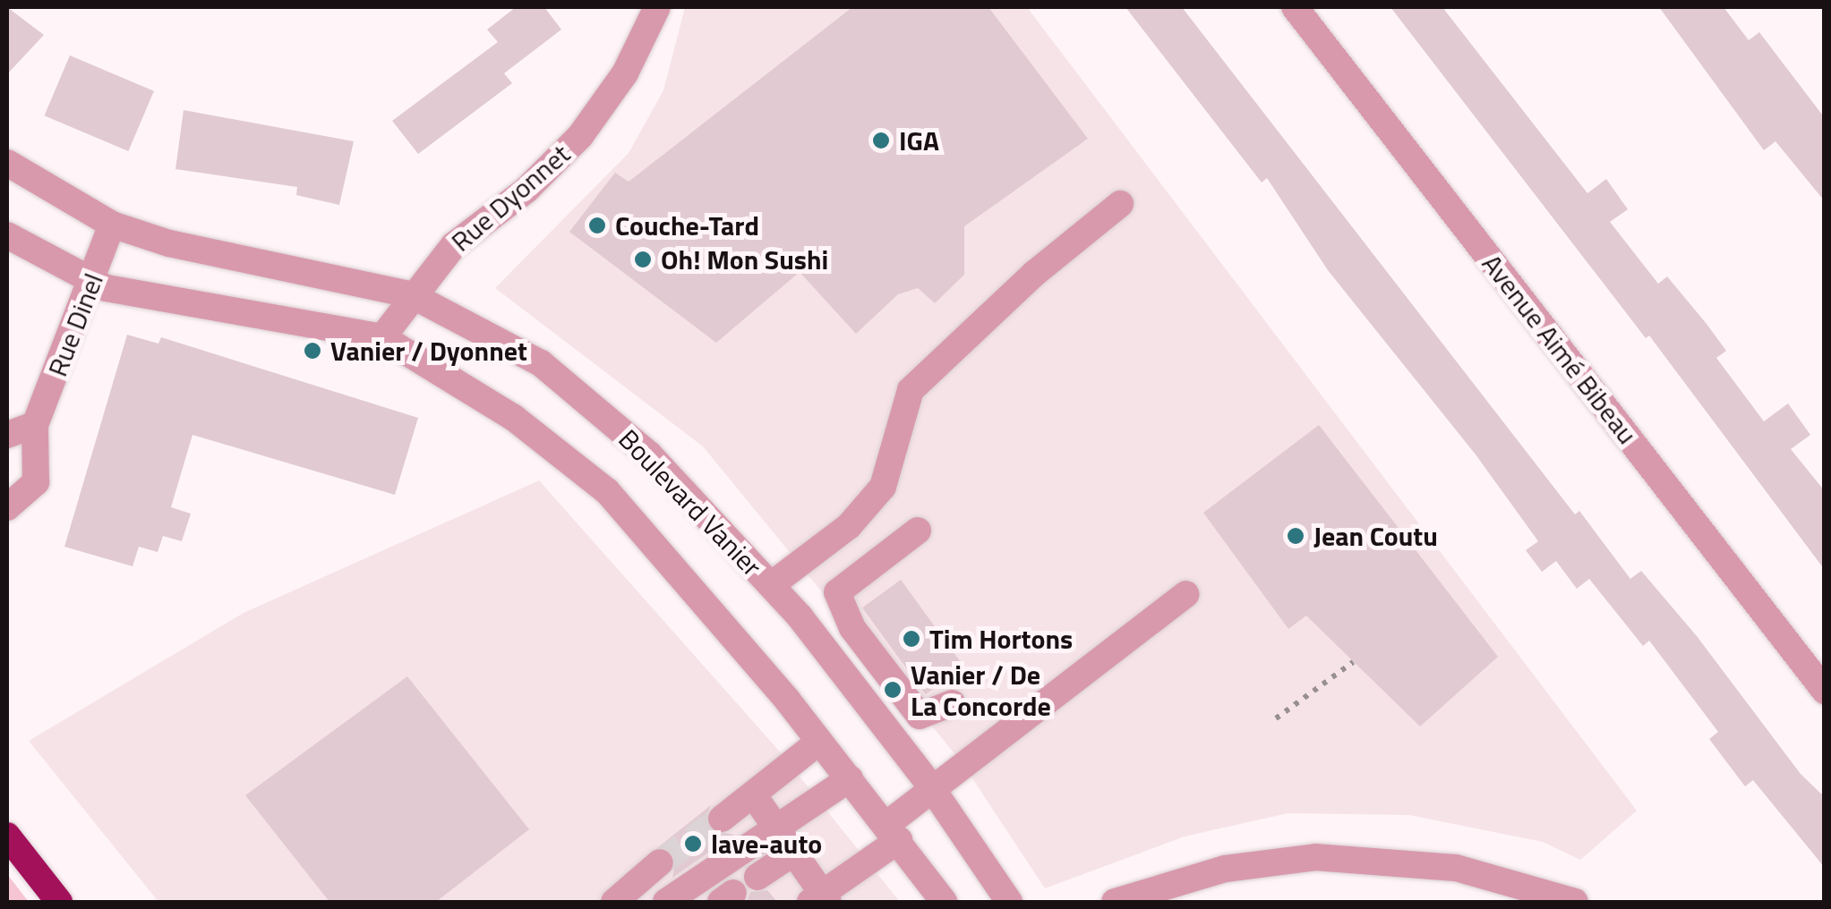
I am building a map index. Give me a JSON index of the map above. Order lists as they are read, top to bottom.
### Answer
{
  "streets": {
    "street": [
      "Rue Dyonnet",
      "Rue Dinel",
      "Avenue Aimé Bibeau",
      "Boulevard Vanier"
    ]
  },
  "crossings": [
    ["Rue Dyonnet", "Boulevard Vanier"],
    ["Rue Dinel", "Boulevard Vanier"]
  ],
  "places": [
    "IGA",
    "Couche-Tard",
    "Oh! Mon Sushi",
    "Vanier / Dyonnet",
    "Jean Coutu",
    "Tim Hortons",
    "Vanier / De La Concorde",
    "lave-auto"
  ]
}
